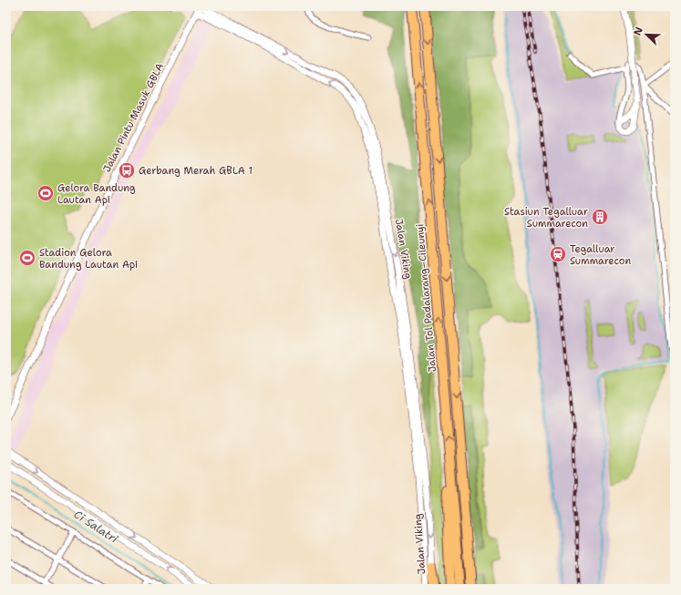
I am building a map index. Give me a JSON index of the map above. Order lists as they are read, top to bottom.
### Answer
{
  "streets": {
    "highway": ["Jalan Tol Padalarang–Cileunyi"],
    "street": ["Jalan Pintu Masuk GBLA", "Jalan Viking"]
  },
  "crossings": [
    ["Jalan Pintu Masuk GBLA", "Jalan Viking"]
  ],
  "water": ["Ci Salatri"],
  "places": {
    "bus stop": ["Gerbang Merah GBLA 1"],
    "sports": ["Gelora Bandung Lautan Api", "Stadion Gelora Bandung Lautan Api"],
    "building": ["Stasiun Tegalluar Summarecon"],
    "station": ["Tegalluar Summarecon"]
  },
  "north": "top left"
}
